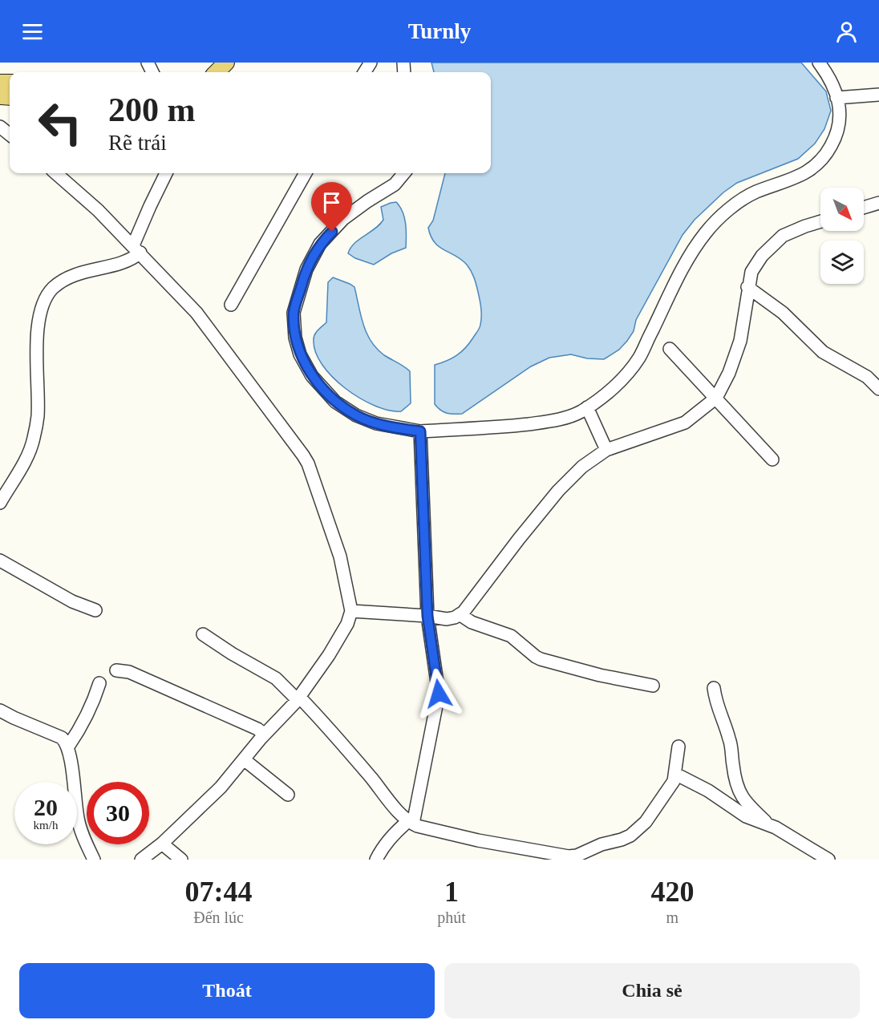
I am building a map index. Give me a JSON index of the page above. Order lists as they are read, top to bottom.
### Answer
{
  "north": "bottom right",
  "page": {
    "header": "Turnly",
    "turn": ["200 m", "Rẽ trái"],
    "speed": "20 km/h",
    "limit": "30",
    "eta": [
      "07:44",
      "Đến lúc",
      "1",
      "phút",
      "420",
      "m"
    ],
    "buttons": ["Thoát", "Chia sẻ"]
  }
}
